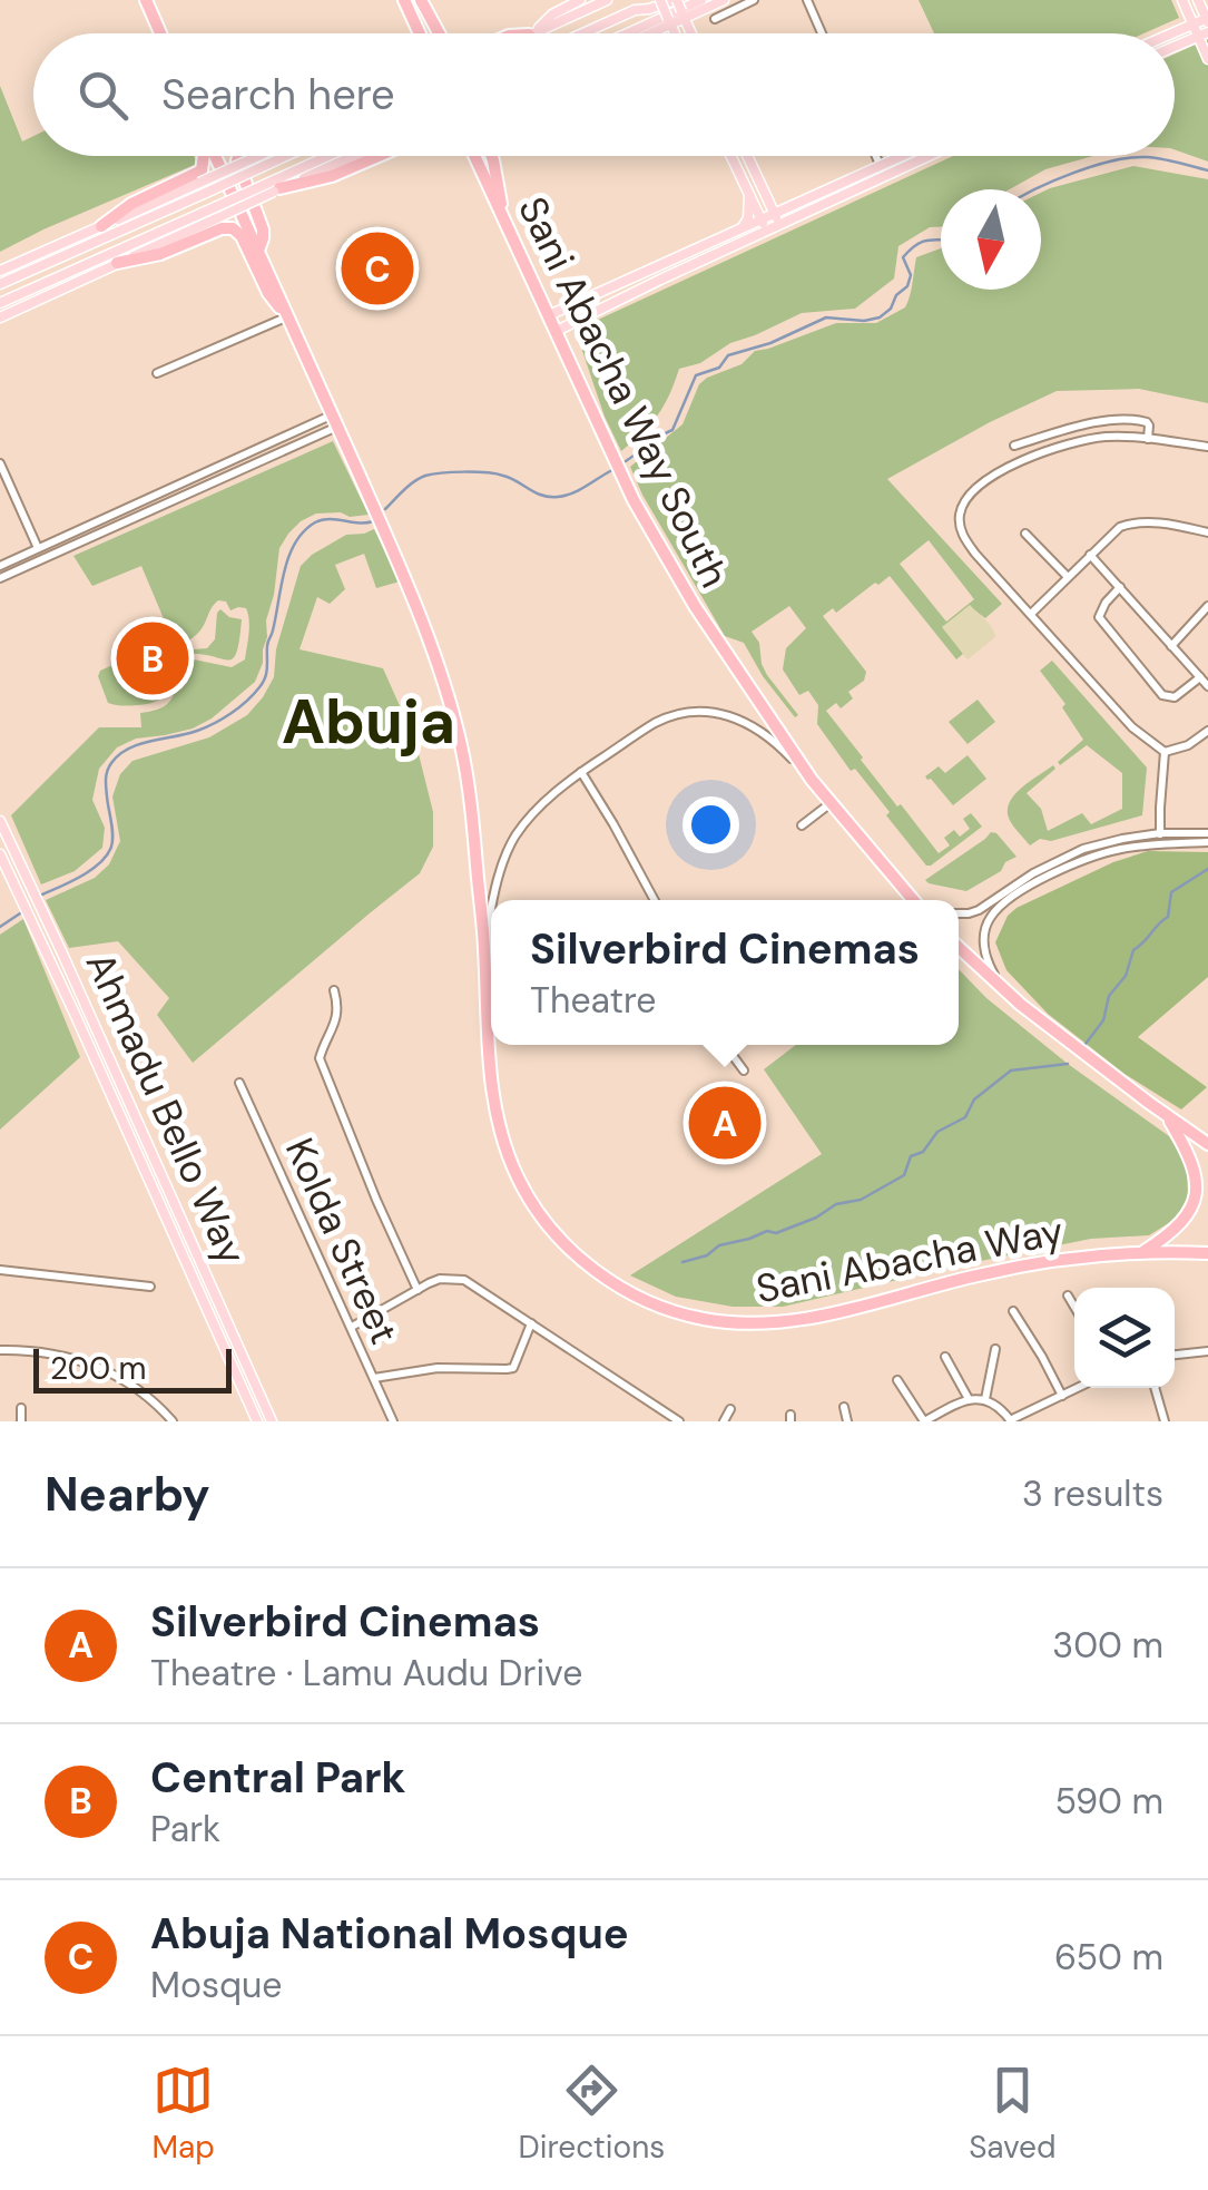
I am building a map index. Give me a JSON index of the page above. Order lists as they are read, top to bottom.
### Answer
{
  "streets": {
    "highway": ["Sani Abacha Way South", "Sani Abacha Way"],
    "main road": ["Ahmadu Bello Way"],
    "street": ["Kolda Street"]
  },
  "districts": ["Abuja"],
  "scale_bar": "200 m",
  "north": "bottom",
  "page": {
    "search": "Search here",
    "pins": ["C", "B", "A"],
    "popup": ["Silverbird Cinemas", "Theatre"],
    "scale": "200 m",
    "heading": ["Nearby", "3 results"],
    "list": [
      {
        "mark": "A",
        "name": "Silverbird Cinemas",
        "note": "Theatre · Lamu Audu Drive",
        "value": "300 m"
      },
      {
        "mark": "B",
        "name": "Central Park",
        "note": "Park",
        "value": "590 m"
      },
      {
        "mark": "C",
        "name": "Abuja National Mosque",
        "note": "Mosque",
        "value": "650 m"
      }
    ],
    "nav": ["Map", "Directions", "Saved"]
  }
}
